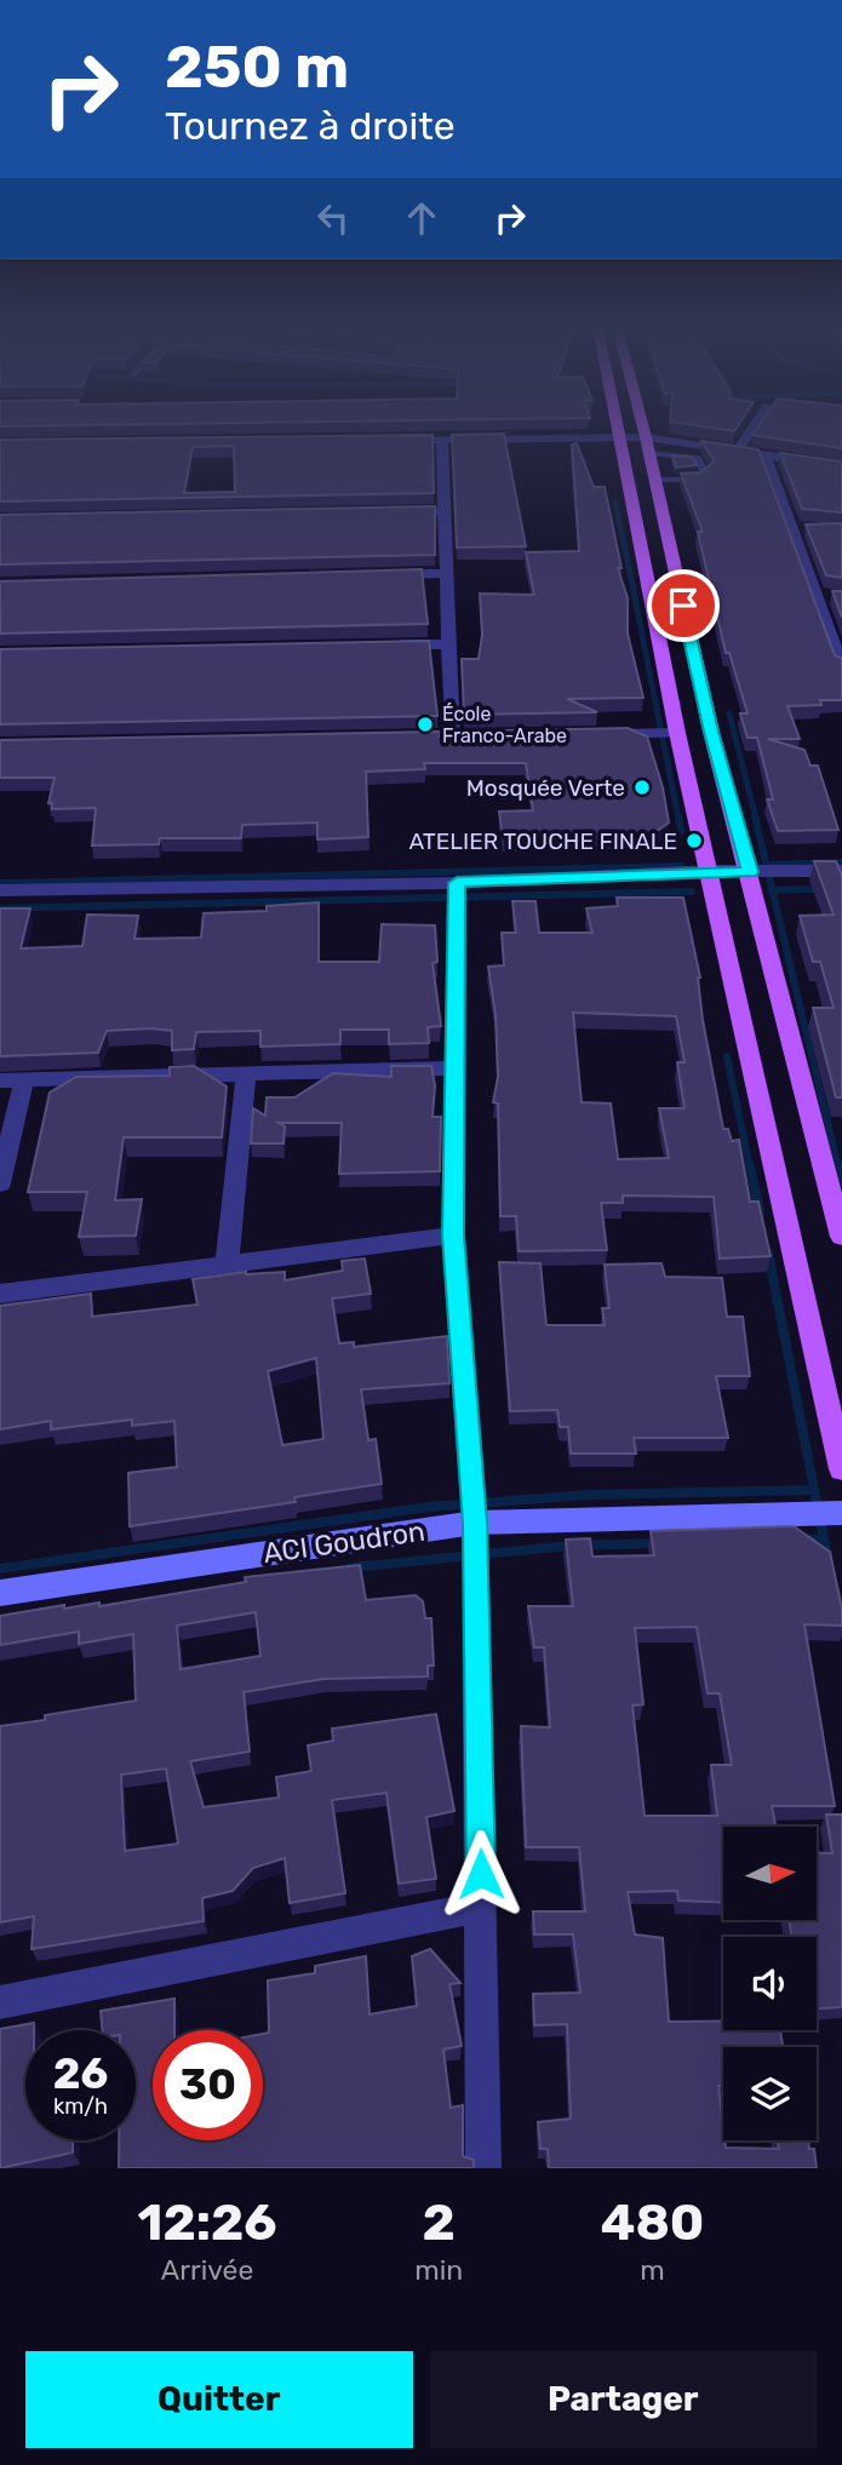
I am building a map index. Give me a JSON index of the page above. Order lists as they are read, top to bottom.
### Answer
{
  "streets": {
    "street": ["ACI Goudron"]
  },
  "places": ["École Franco-Arabe", "Mosquée Verte", "ATELIER TOUCHE FINALE"],
  "north": "right",
  "page": {
    "turn": ["250 m", "Tournez à droite"],
    "speed": "26 km/h",
    "limit": "30",
    "eta": [
      "12:26",
      "Arrivée",
      "2",
      "min",
      "480",
      "m"
    ],
    "buttons": ["Quitter", "Partager"]
  }
}
